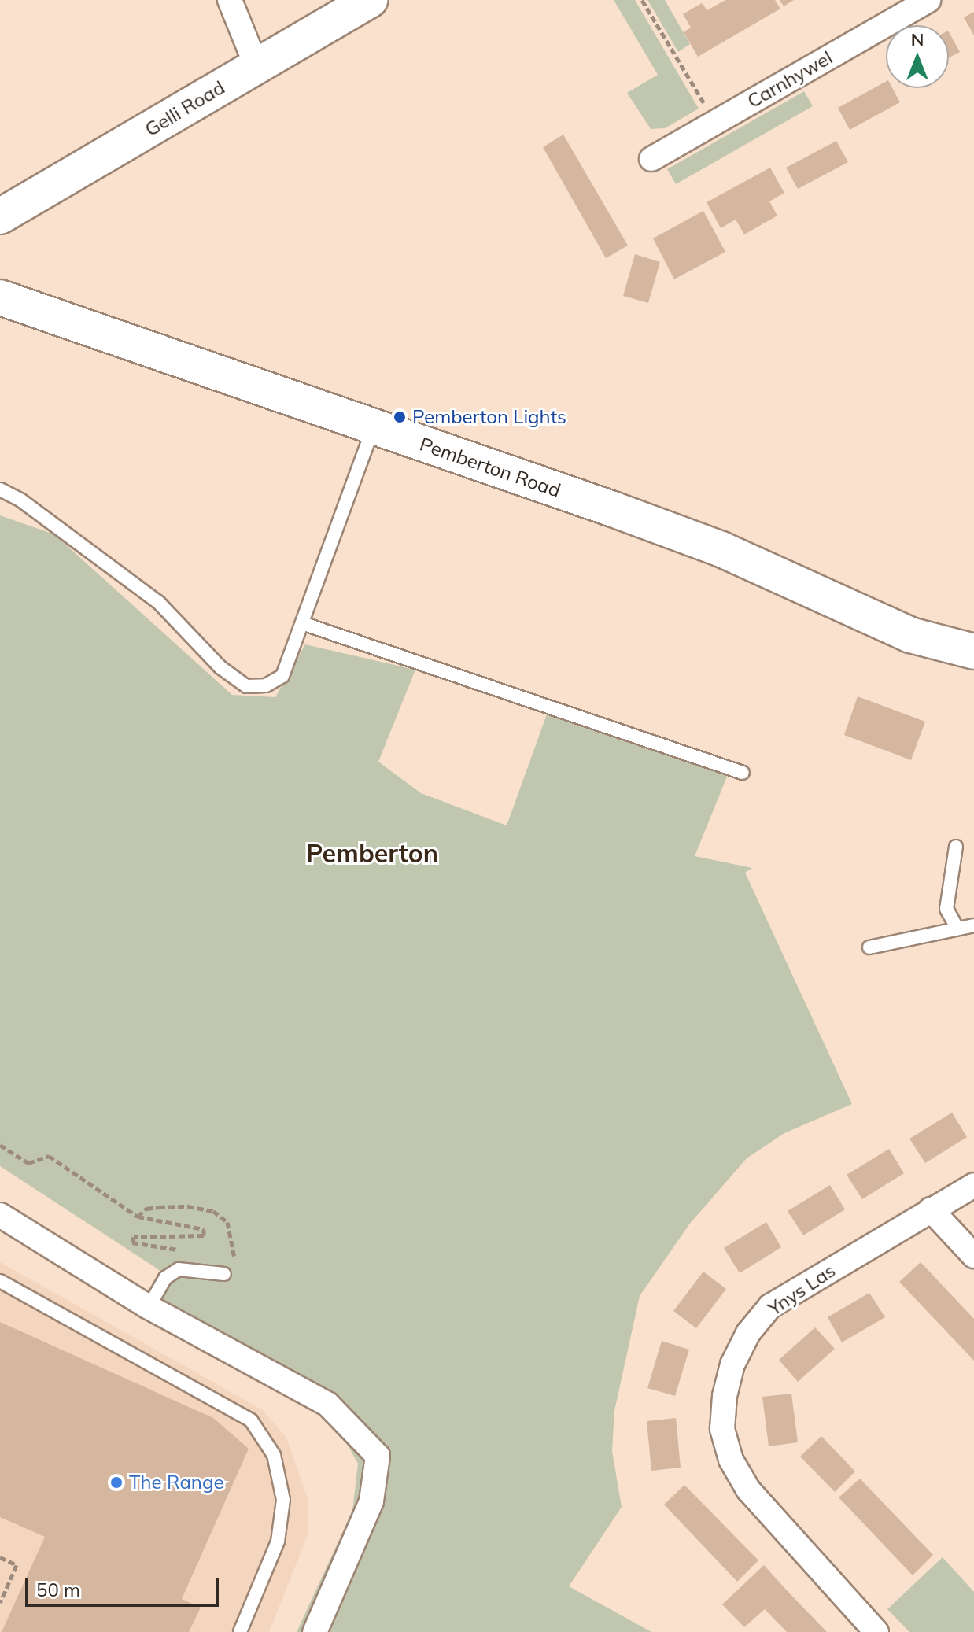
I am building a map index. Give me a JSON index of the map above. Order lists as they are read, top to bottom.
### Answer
{
  "streets": {
    "main road": ["Gelli Road", "Pemberton Road"],
    "street": ["Carnhywel", "Ynys Las"]
  },
  "districts": ["Pemberton"],
  "places": ["Pemberton Lights", "The Range"],
  "scale_bar": "50 m",
  "north": "top"
}
